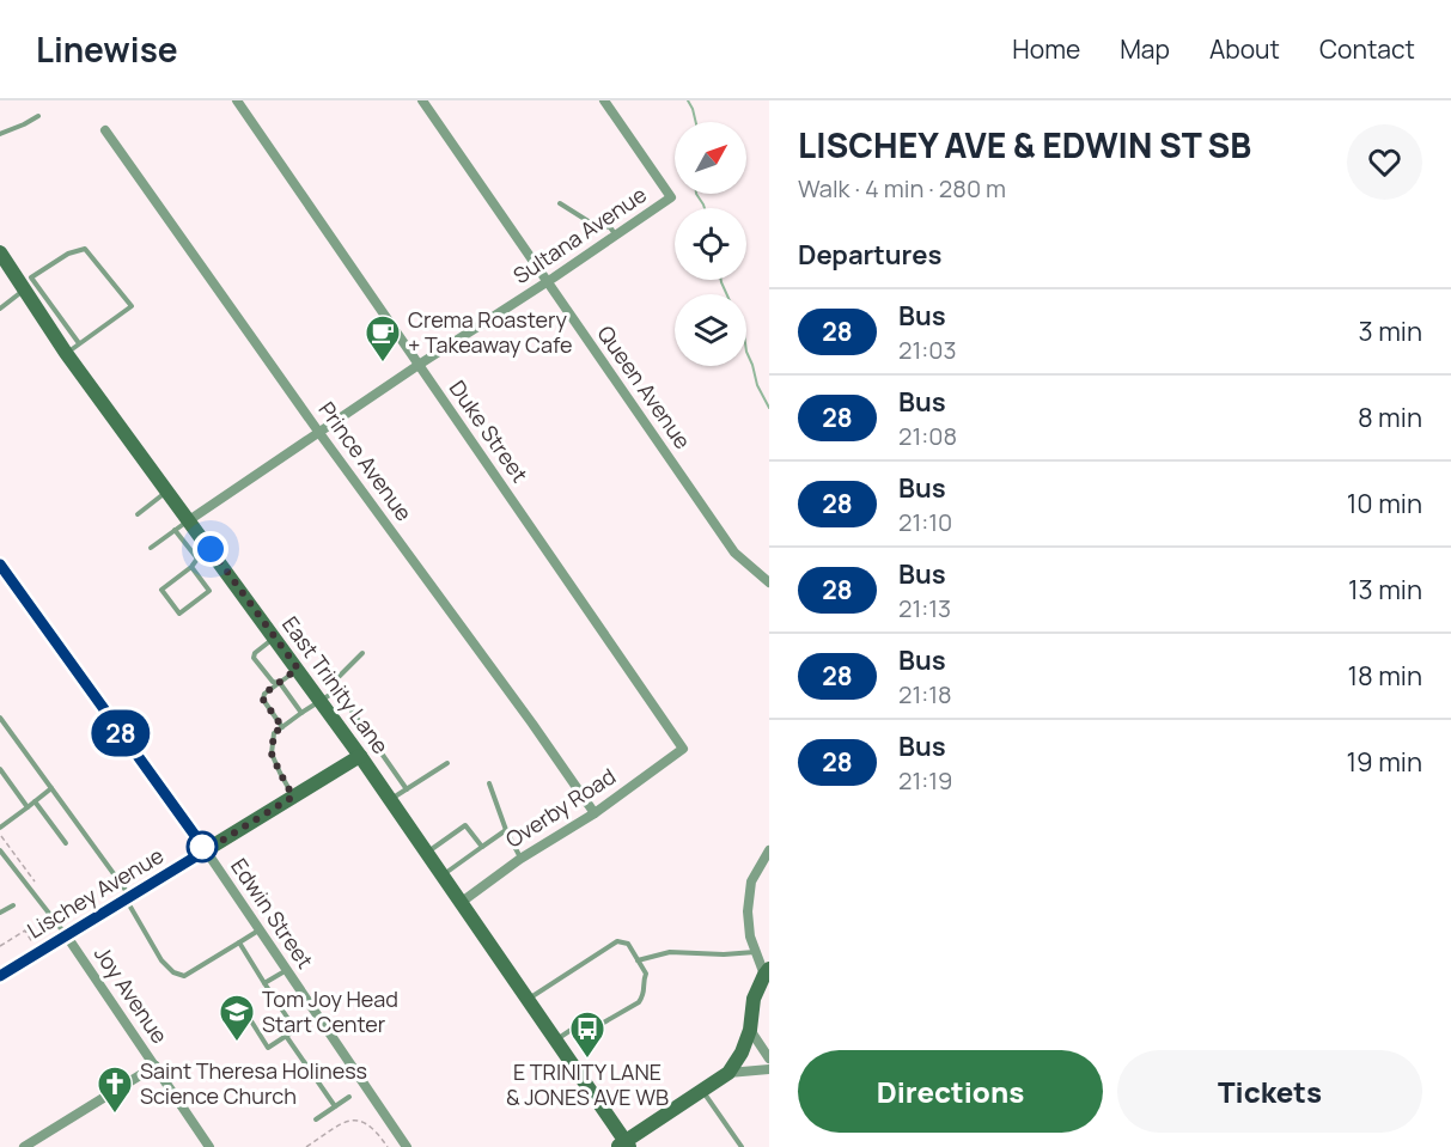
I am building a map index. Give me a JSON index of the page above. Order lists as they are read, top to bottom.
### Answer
{
  "streets": {
    "main road": ["East Trinity Lane", "Lischey Avenue"],
    "street": [
      "Sultana Avenue",
      "Queen Avenue",
      "Duke Street",
      "Prince Avenue",
      "Overby Road",
      "Edwin Street",
      "Joy Avenue"
    ]
  },
  "crossings": [
    ["Sultana Avenue", "Queen Avenue"],
    ["Sultana Avenue", "Duke Street"],
    ["Sultana Avenue", "Prince Avenue"],
    ["Sultana Avenue", "East Trinity Lane"],
    ["Duke Street", "Overby Road"],
    ["Prince Avenue", "Overby Road"],
    ["East Trinity Lane", "Overby Road"],
    ["East Trinity Lane", "Lischey Avenue"],
    ["Lischey Avenue", "Edwin Street"],
    ["Lischey Avenue", "Joy Avenue"]
  ],
  "places": {
    "cafe": ["Crema Roastery + Takeaway Cafe"],
    "school or university": ["Tom Joy Head Start Center"],
    "bus stop": ["E TRINITY LANE & JONES AVE WB"],
    "church": ["Saint Theresa Holiness Science Church"]
  },
  "lines": ["bus line 28"],
  "north": "top right",
  "page": {
    "header": "Linewise",
    "nav": [
      "Home",
      "Map",
      "About",
      "Contact"
    ],
    "on_map": "28",
    "heading": [
      ["LISCHEY AVE & EDWIN ST SB", "Walk · 4 min · 280 m"],
      "Departures"
    ],
    "list": [
      {
        "mark": "28",
        "name": "Bus",
        "note": "21:03",
        "value": "3 min"
      },
      {
        "mark": "28",
        "name": "Bus",
        "note": "21:08",
        "value": "8 min"
      },
      {
        "mark": "28",
        "name": "Bus",
        "note": "21:10",
        "value": "10 min"
      },
      {
        "mark": "28",
        "name": "Bus",
        "note": "21:13",
        "value": "13 min"
      },
      {
        "mark": "28",
        "name": "Bus",
        "note": "21:18",
        "value": "18 min"
      },
      {
        "mark": "28",
        "name": "Bus",
        "note": "21:19",
        "value": "19 min"
      }
    ],
    "buttons": ["Directions", "Tickets"]
  }
}
